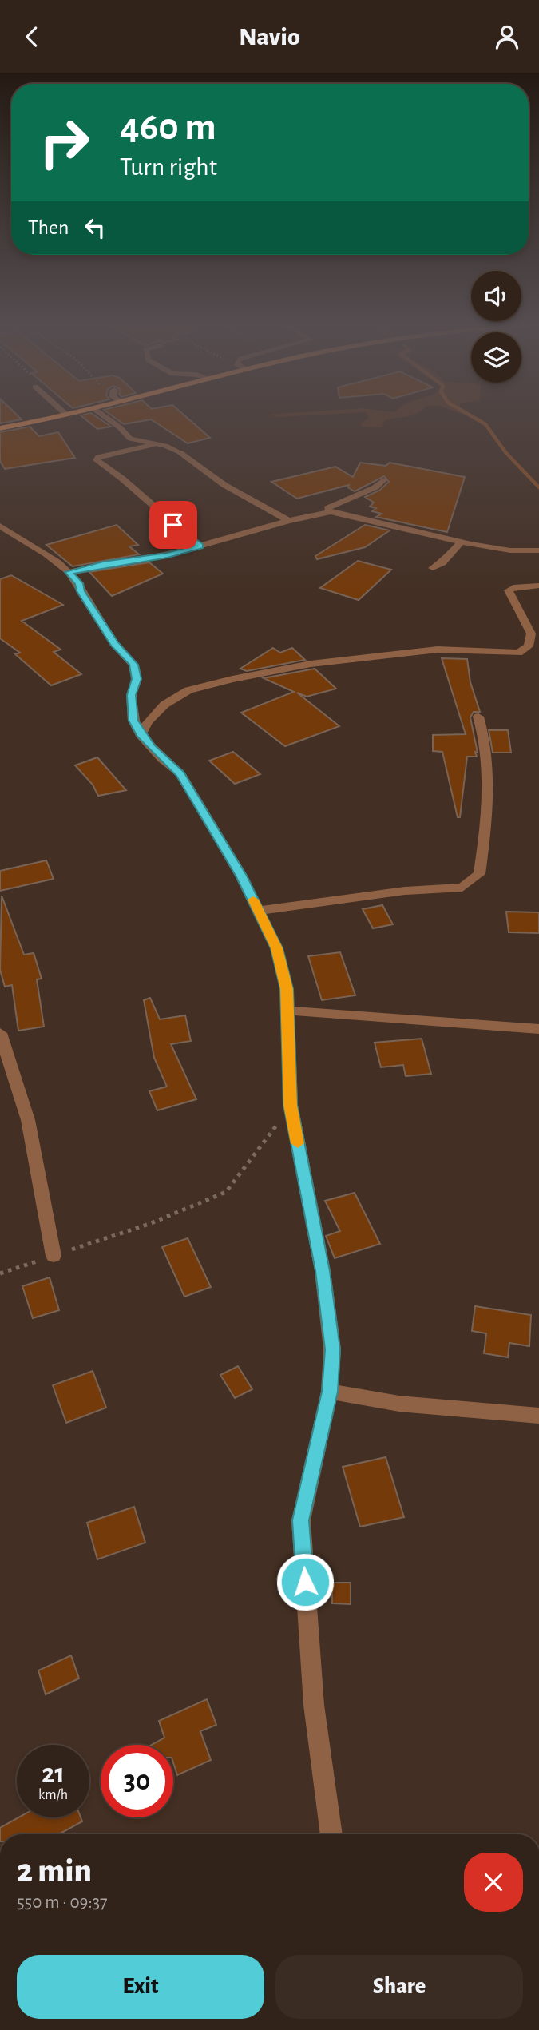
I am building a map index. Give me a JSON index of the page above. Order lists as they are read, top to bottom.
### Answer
{
  "page": {
    "header": "Navio",
    "turn": ["460 m", "Turn right"],
    "then": "Then",
    "speed": "21 km/h",
    "limit": "30",
    "heading": ["2 min", "550 m · 09:37"],
    "buttons": ["Exit", "Share"]
  }
}
